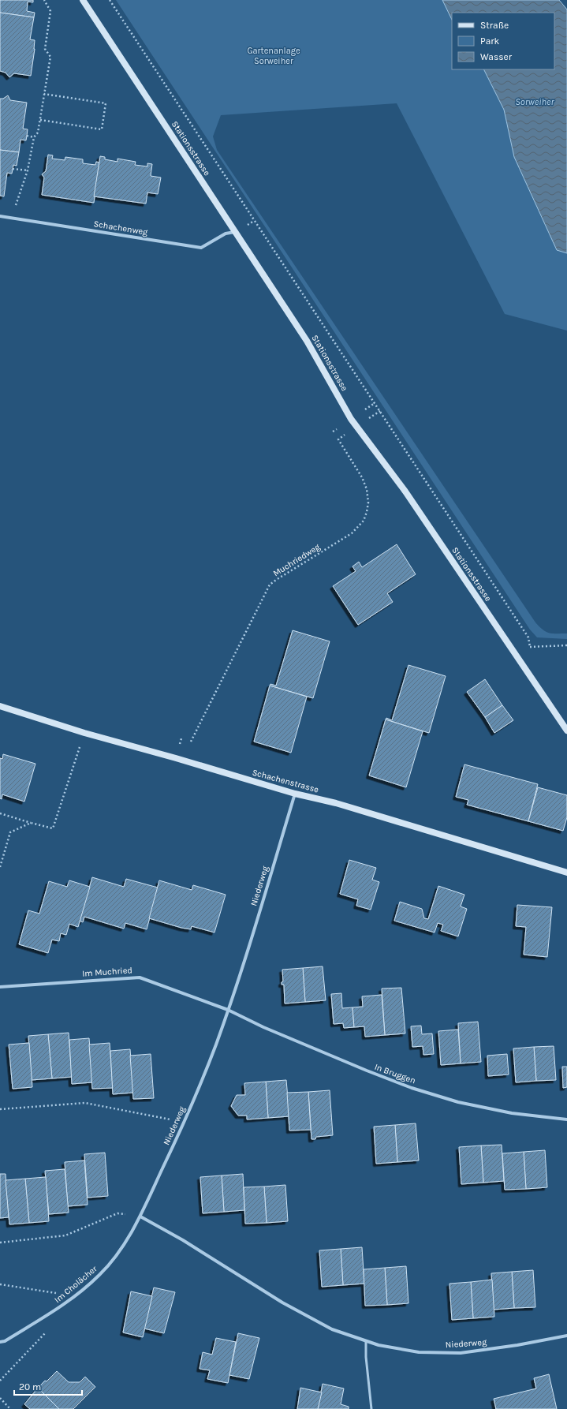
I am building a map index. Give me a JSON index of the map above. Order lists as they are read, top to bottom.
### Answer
{
  "streets": {
    "main road": ["Stationsstrasse", "Schachenstrasse"],
    "street": [
      "Schachenweg",
      "Niederweg",
      "Im Muchried",
      "In Bruggen",
      "Im Cholächer"
    ],
    "path": ["Muchriedweg"]
  },
  "crossings": [
    ["Stationsstrasse", "Schachenweg"],
    ["Schachenstrasse", "Niederweg"],
    ["Niederweg", "Im Muchried"],
    ["Niederweg", "In Bruggen"],
    ["Niederweg", "Im Cholächer"],
    ["Im Muchried", "In Bruggen"]
  ],
  "water": ["Sorweiher"],
  "parks": ["Gartenanlage Sorweiher"],
  "legend": ["Straße", "Park", "Wasser"],
  "scale_bar": "20 m"
}
